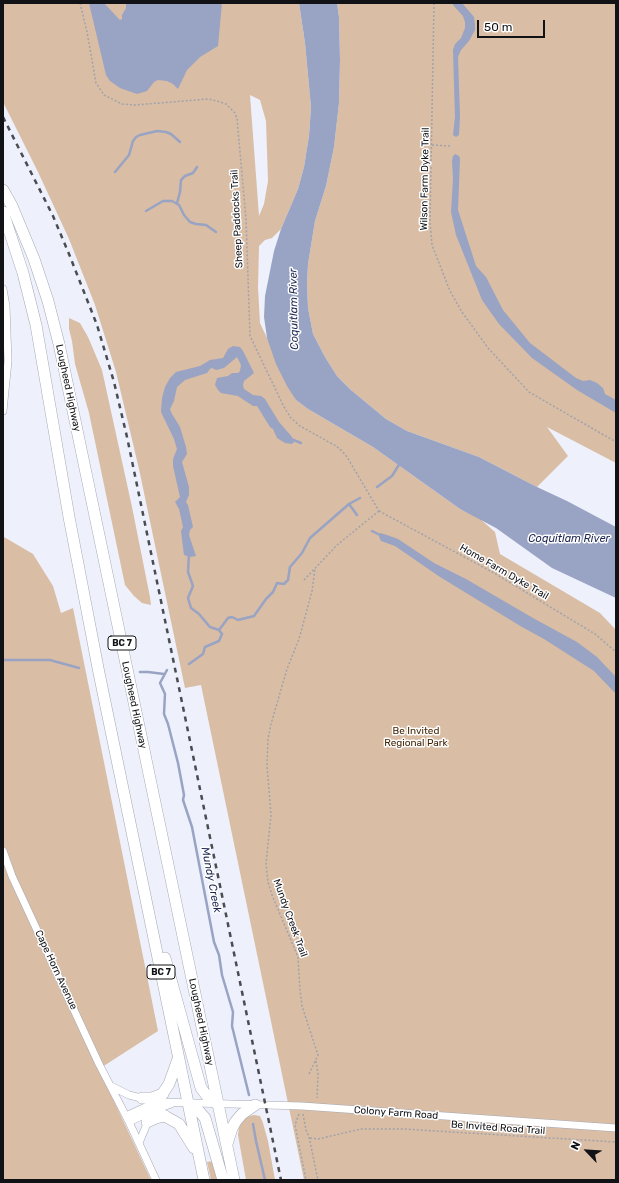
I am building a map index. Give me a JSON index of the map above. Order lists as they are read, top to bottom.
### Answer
{
  "streets": {
    "main road": ["Lougheed Highway", "BC 7"],
    "street": ["Cape Horn Avenue", "Colony Farm Road"],
    "path": [
      "Wilson Farm Dyke Trail",
      "Sheep Paddocks Trail",
      "Home Farm Dyke Trail",
      "Mundy Creek Trail",
      "Be Invited Road Trail"
    ]
  },
  "crossings": [
    ["Sheep Paddocks Trail", "Home Farm Dyke Trail"],
    ["Lougheed Highway", "Colony Farm Road"],
    ["Cape Horn Avenue", "Colony Farm Road"]
  ],
  "water": ["Coquitlam River", "Mundy Creek"],
  "parks": ["Be Invited Regional Park"],
  "scale_bar": "50 m",
  "north": "top left"
}
